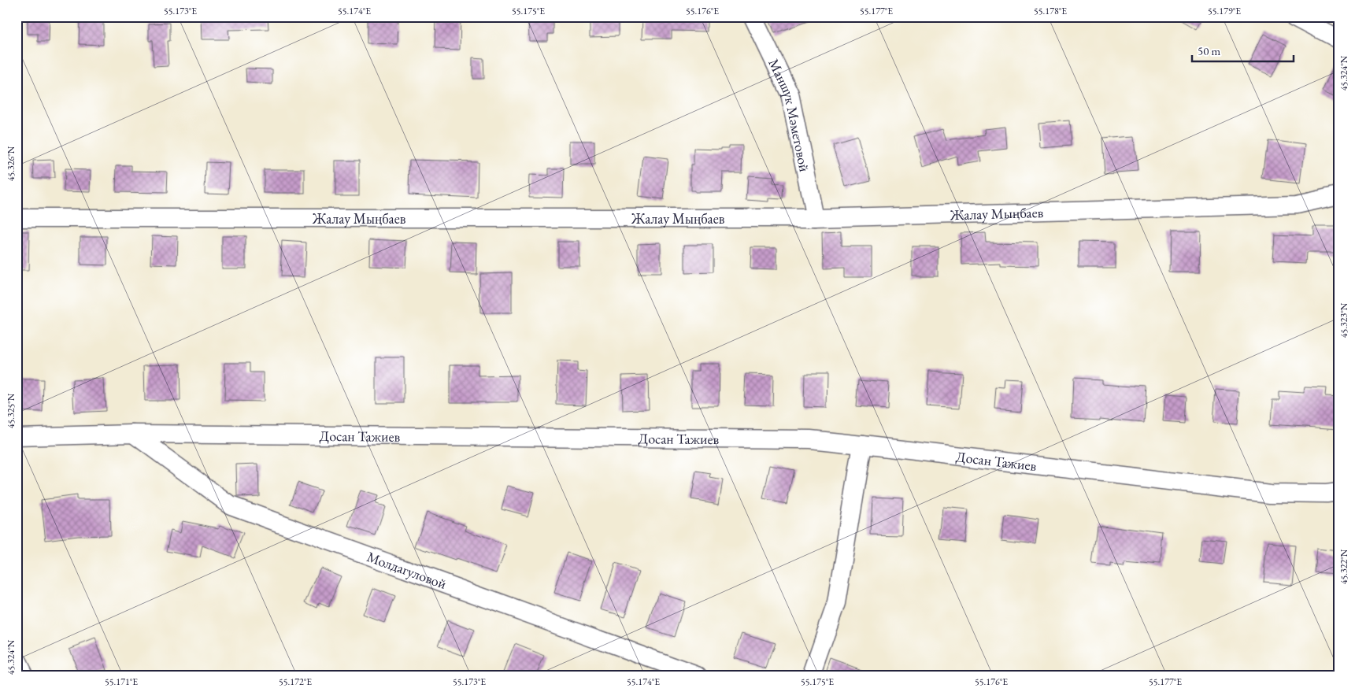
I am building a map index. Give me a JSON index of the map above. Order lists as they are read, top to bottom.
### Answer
{
  "streets": {
    "street": [
      "Маншүк Мәметовой",
      "Жалау Мыңбаев",
      "Досан Тажиев",
      "Молдагуловой"
    ]
  },
  "crossings": [
    ["Маншүк Мәметовой", "Жалау Мыңбаев"],
    ["Досан Тажиев", "Молдагуловой"]
  ],
  "scale_bar": "50 m",
  "coordinates": [
    "55.173°E",
    "55.174°E",
    "55.175°E",
    "55.176°E",
    "55.177°E",
    "55.178°E",
    "55.179°E",
    "45.324°N",
    "45.326°N",
    "45.323°N",
    "45.325°N",
    "45.322°N",
    "55.171°E",
    "55.172°E"
  ]
}
